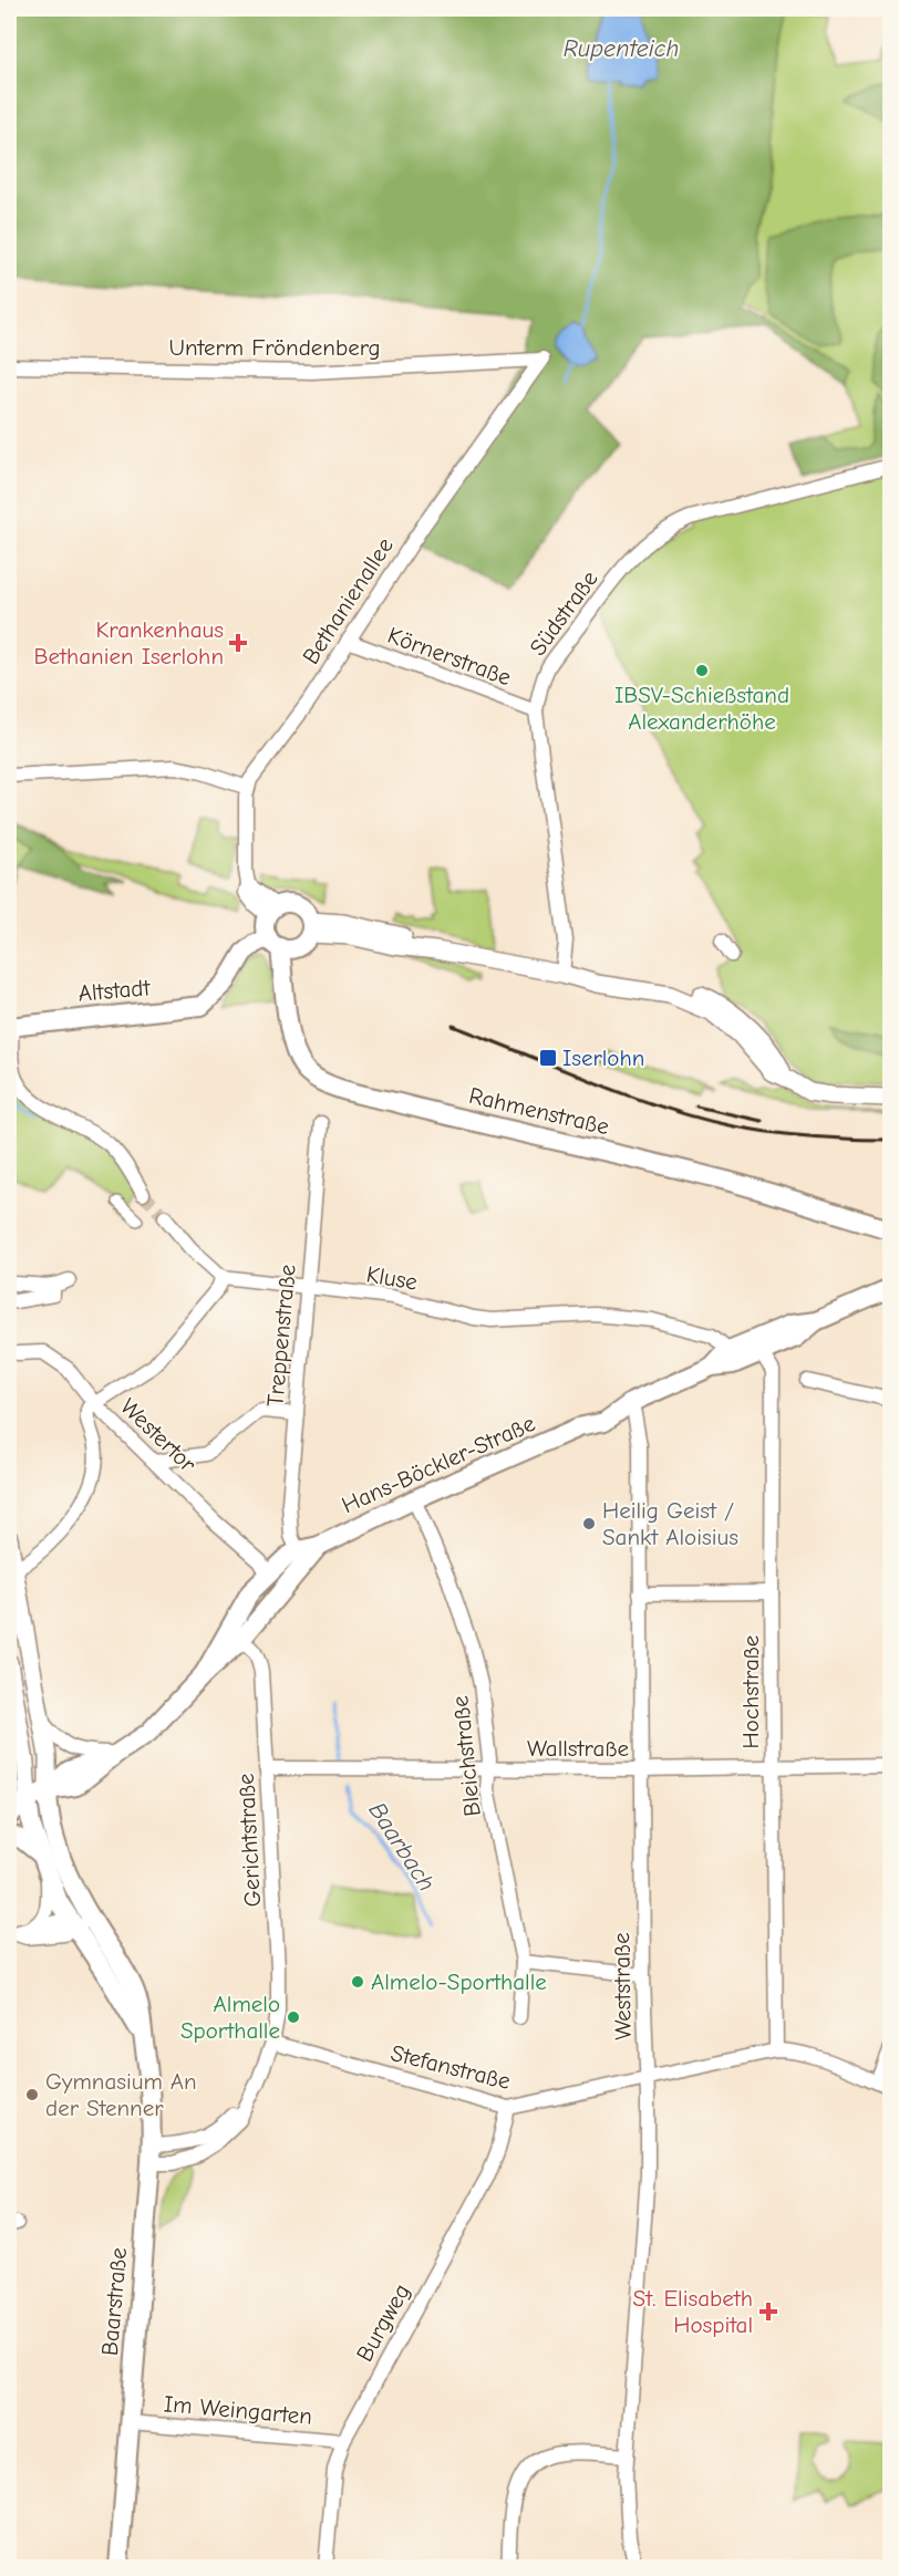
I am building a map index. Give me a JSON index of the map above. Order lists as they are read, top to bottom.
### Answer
{
  "streets": {
    "main road": [
      "Altstadt",
      "Rahmenstraße",
      "Hans-Böckler-Straße",
      "Baarstraße"
    ],
    "street": [
      "Unterm Fröndenberg",
      "Bethanienallee",
      "Südstraße",
      "Körnerstraße",
      "Kluse",
      "Treppenstraße",
      "Westertor",
      "Hochstraße",
      "Wallstraße",
      "Bleichstraße",
      "Gerichtstraße",
      "Weststraße",
      "Stefanstraße",
      "Burgweg",
      "Im Weingarten"
    ]
  },
  "crossings": [
    ["Unterm Fröndenberg", "Bethanienallee"],
    ["Bethanienallee", "Körnerstraße"],
    ["Bethanienallee", "Altstadt"],
    ["Bethanienallee", "Rahmenstraße"],
    ["Südstraße", "Körnerstraße"],
    ["Altstadt", "Rahmenstraße"],
    ["Kluse", "Treppenstraße"],
    ["Kluse", "Hans-Böckler-Straße"],
    ["Treppenstraße", "Hans-Böckler-Straße"],
    ["Westertor", "Hans-Böckler-Straße"],
    ["Hans-Böckler-Straße", "Hochstraße"],
    ["Hans-Böckler-Straße", "Bleichstraße"],
    ["Hans-Böckler-Straße", "Gerichtstraße"],
    ["Hans-Böckler-Straße", "Weststraße"],
    ["Hans-Böckler-Straße", "Baarstraße"],
    ["Hochstraße", "Wallstraße"],
    ["Hochstraße", "Stefanstraße"],
    ["Wallstraße", "Bleichstraße"],
    ["Wallstraße", "Gerichtstraße"],
    ["Wallstraße", "Weststraße"],
    ["Gerichtstraße", "Stefanstraße"],
    ["Gerichtstraße", "Baarstraße"],
    ["Weststraße", "Stefanstraße"],
    ["Stefanstraße", "Burgweg"],
    ["Baarstraße", "Im Weingarten"],
    ["Burgweg", "Im Weingarten"]
  ],
  "water": ["Rupenteich", "Baarbach"],
  "places": {
    "health": ["Krankenhaus Bethanien Iserlohn", "St. Elisabeth Hospital"],
    "other": [
      "IBSV-Schießstand Alexanderhöhe",
      "Heilig Geist / Sankt Aloisius",
      "Almelo-Sporthalle",
      "Almelo Sporthalle",
      "Gymnasium An der Stenner"
    ],
    "transit": ["Iserlohn"]
  }
}
